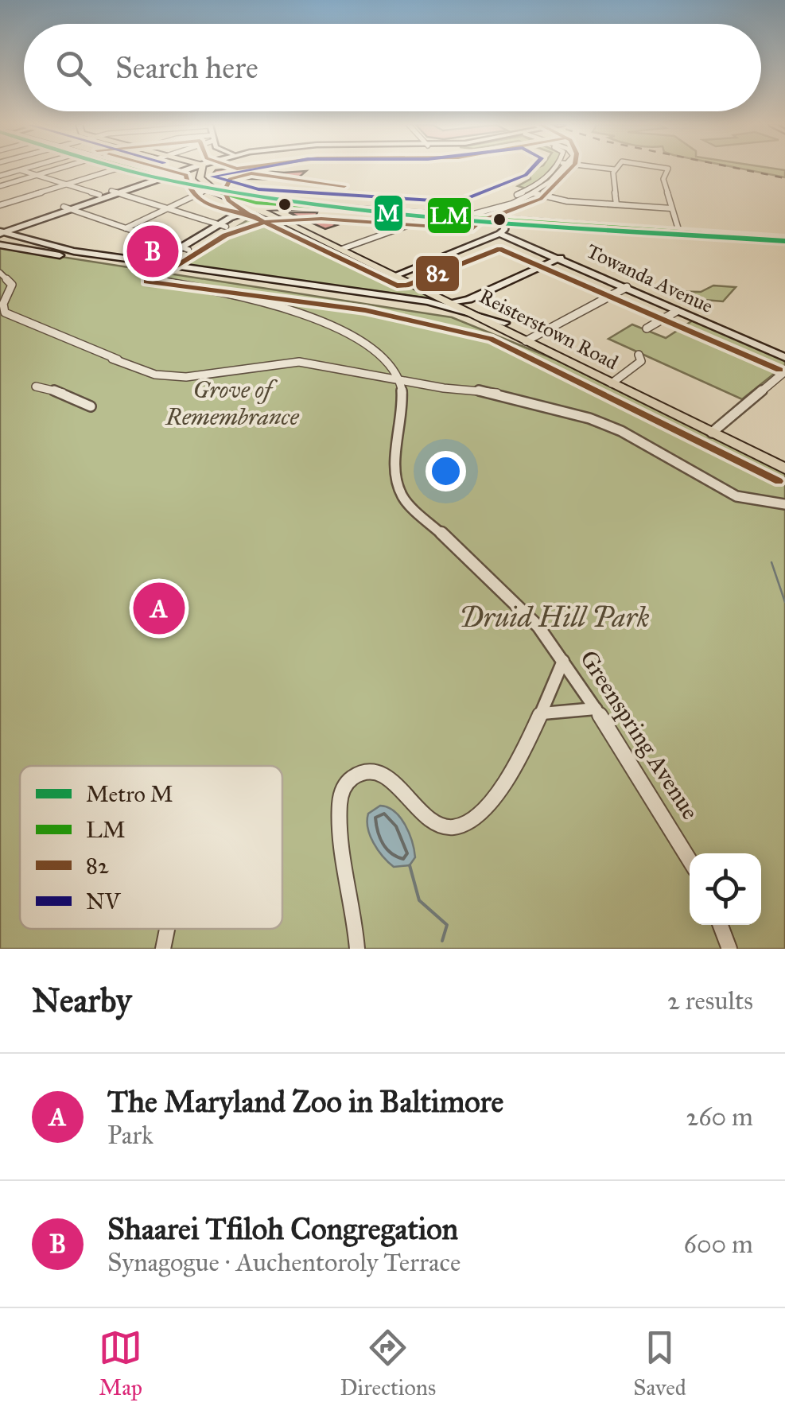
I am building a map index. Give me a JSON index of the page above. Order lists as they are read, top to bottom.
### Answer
{
  "streets": {
    "main road": ["Towanda Avenue", "Reisterstown Road"],
    "street": ["Greenspring Avenue"]
  },
  "parks": ["Grove of Remembrance", "Druid Hill Park"],
  "lines": [
    "metro line M",
    "transit line LM",
    "transit line 82",
    "transit line NV"
  ],
  "legend": [
    "Metro M",
    "LM",
    "82",
    "NV"
  ],
  "page": {
    "search": "Search here",
    "pins": ["B", "A"],
    "heading": ["Nearby", "2 results"],
    "list": [
      {
        "mark": "A",
        "name": "The Maryland Zoo in Baltimore",
        "note": "Park",
        "value": "260 m"
      },
      {
        "mark": "B",
        "name": "Shaarei Tfiloh Congregation",
        "note": "Synagogue · Auchentoroly Terrace",
        "value": "600 m"
      }
    ],
    "nav": ["Map", "Directions", "Saved"]
  }
}
